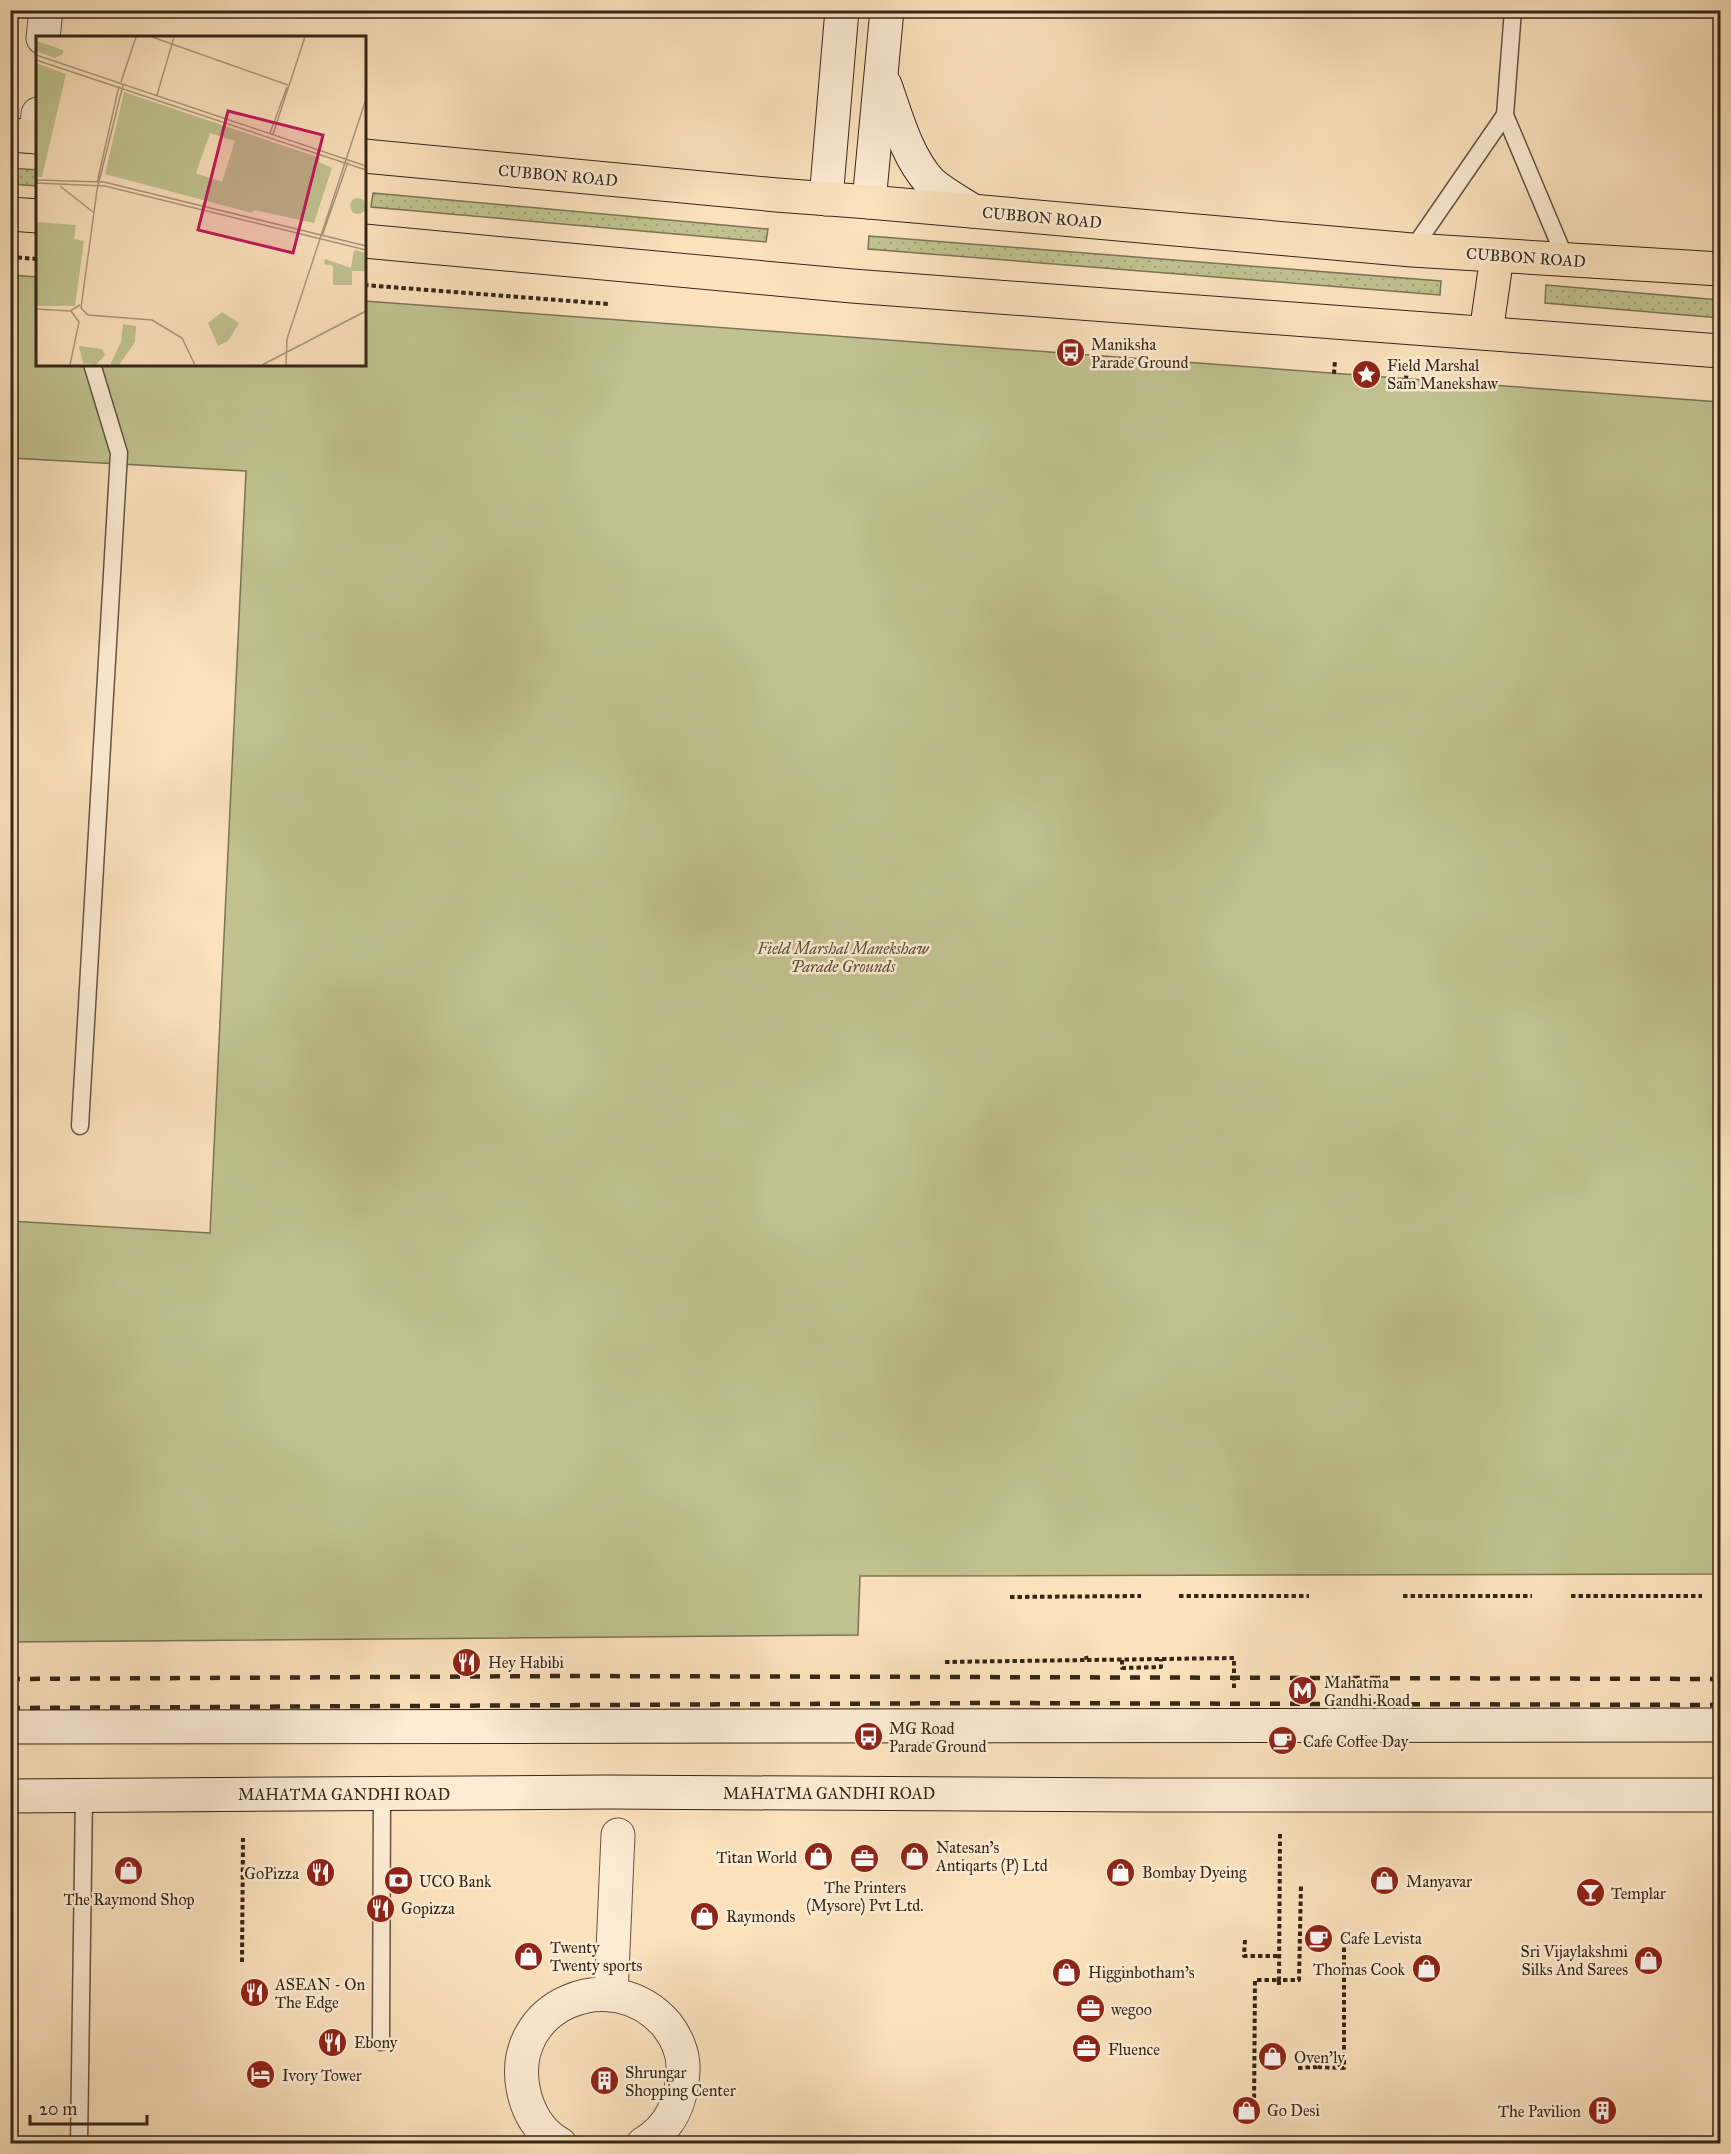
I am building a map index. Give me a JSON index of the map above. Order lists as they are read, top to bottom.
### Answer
{
  "streets": {
    "main road": ["CUBBON ROAD", "MAHATMA GANDHI ROAD"]
  },
  "parks": ["Field Marshal Manekshaw Parade Grounds"],
  "places": {
    "bus stop": ["Maniksha Parade Ground", "MG Road Parade Ground"],
    "place": ["Field Marshal Sam Manekshaw"],
    "restaurant": [
      "Hey Habibi",
      "GoPizza",
      "Gopizza",
      "ASEAN - On The Edge",
      "Ebony"
    ],
    "metro station": ["Mahatma Gandhi Road"],
    "cafe": ["Cafe Coffee Day", "Cafe Levista"],
    "shop": [
      "Natesan's Antiqarts (P) Ltd",
      "Titan World",
      "The Raymond Shop",
      "Bombay Dyeing",
      "Manyavar",
      "Raymonds",
      "Twenty Twenty sports",
      "Sri Vijaylakshmi Silks And Sarees",
      "Thomas Cook",
      "Higginbotham's",
      "Oven'ly",
      "Go Desi"
    ],
    "office": ["The Printers (Mysore) Pvt Ltd.", "wegoo", "Fluence"],
    "bank": ["UCO Bank"],
    "bar": ["Templar"],
    "hotel": ["Ivory Tower"],
    "building": ["Shrungar Shopping Center", "The Pavilion"]
  },
  "scale_bar": "20 m"
}
